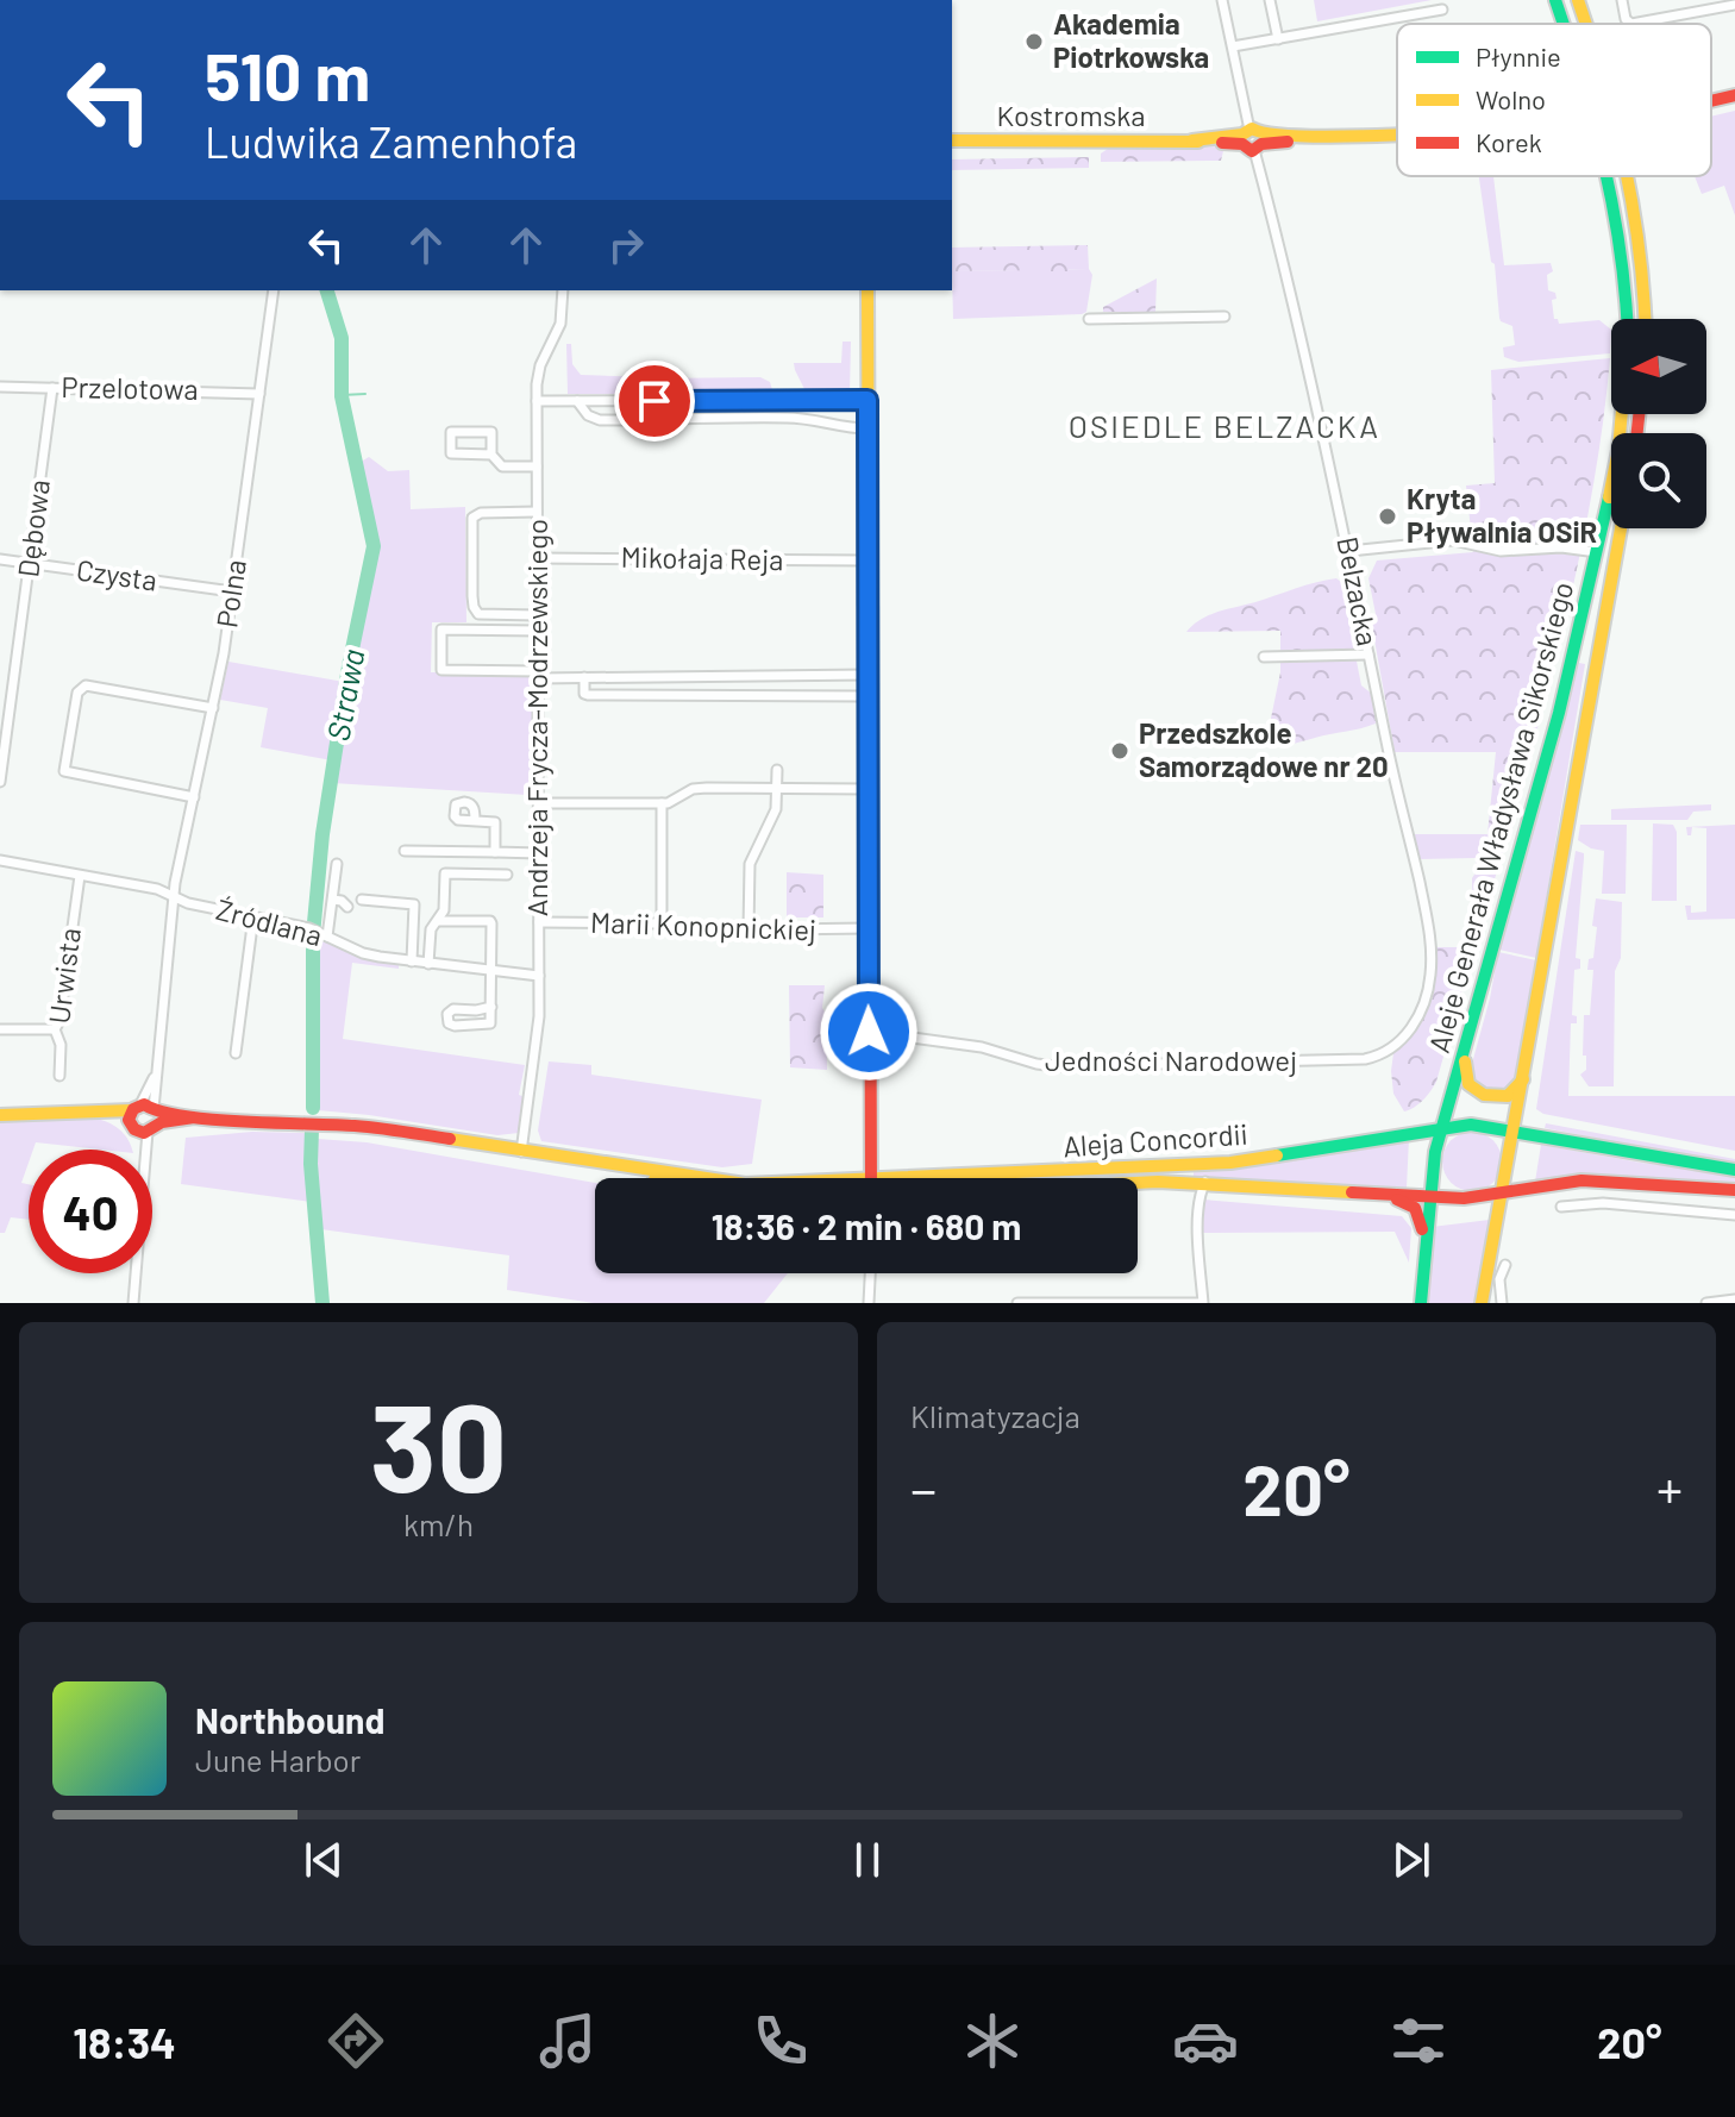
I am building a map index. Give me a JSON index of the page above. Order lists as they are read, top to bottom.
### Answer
{
  "streets": {
    "street": [
      "Kostromska",
      "Przelotowa",
      "Dębowa",
      "Mikołaja Reja",
      "Czysta",
      "Belzacka",
      "Polna",
      "Andrzeja Frycza-Modrzewskiego",
      "Aleje Generała Władysława Sikorskiego",
      "Źródlana",
      "Marii Konopnickiej",
      "Urwista",
      "Jedności Narodowej",
      "Aleja Concordii"
    ]
  },
  "crossings": [
    ["Kostromska", "Belzacka"],
    ["Przelotowa", "Dębowa"],
    ["Przelotowa", "Polna"],
    ["Dębowa", "Czysta"],
    ["Mikołaja Reja", "Andrzeja Frycza-Modrzewskiego"],
    ["Czysta", "Polna"],
    ["Belzacka", "Jedności Narodowej"],
    ["Polna", "Źródlana"],
    ["Andrzeja Frycza-Modrzewskiego", "Źródlana"],
    ["Andrzeja Frycza-Modrzewskiego", "Marii Konopnickiej"],
    ["Aleje Generała Władysława Sikorskiego", "Aleja Concordii"],
    ["Źródlana", "Urwista"]
  ],
  "districts": ["OSIEDLE BELZACKA"],
  "water": ["Strawa"],
  "places": ["Akademia Piotrkowska", "Kryta Pływalnia OSiR", "Przedszkole Samorządowe nr 20"],
  "legend": ["Płynnie", "Wolno", "Korek"],
  "north": "left",
  "page": {
    "turn": ["510 m", "Ludwika Zamenhofa"],
    "limit": "40",
    "trip": "18:36 · 2 min · 680 m",
    "tile": [
      ["30", "km/h"],
      "Klimatyzacja"
    ],
    "heat": ["−", "20°", "+"],
    "song": ["Northbound", "June Harbor"],
    "tabs": ["18:34", "20°"]
  }
}
